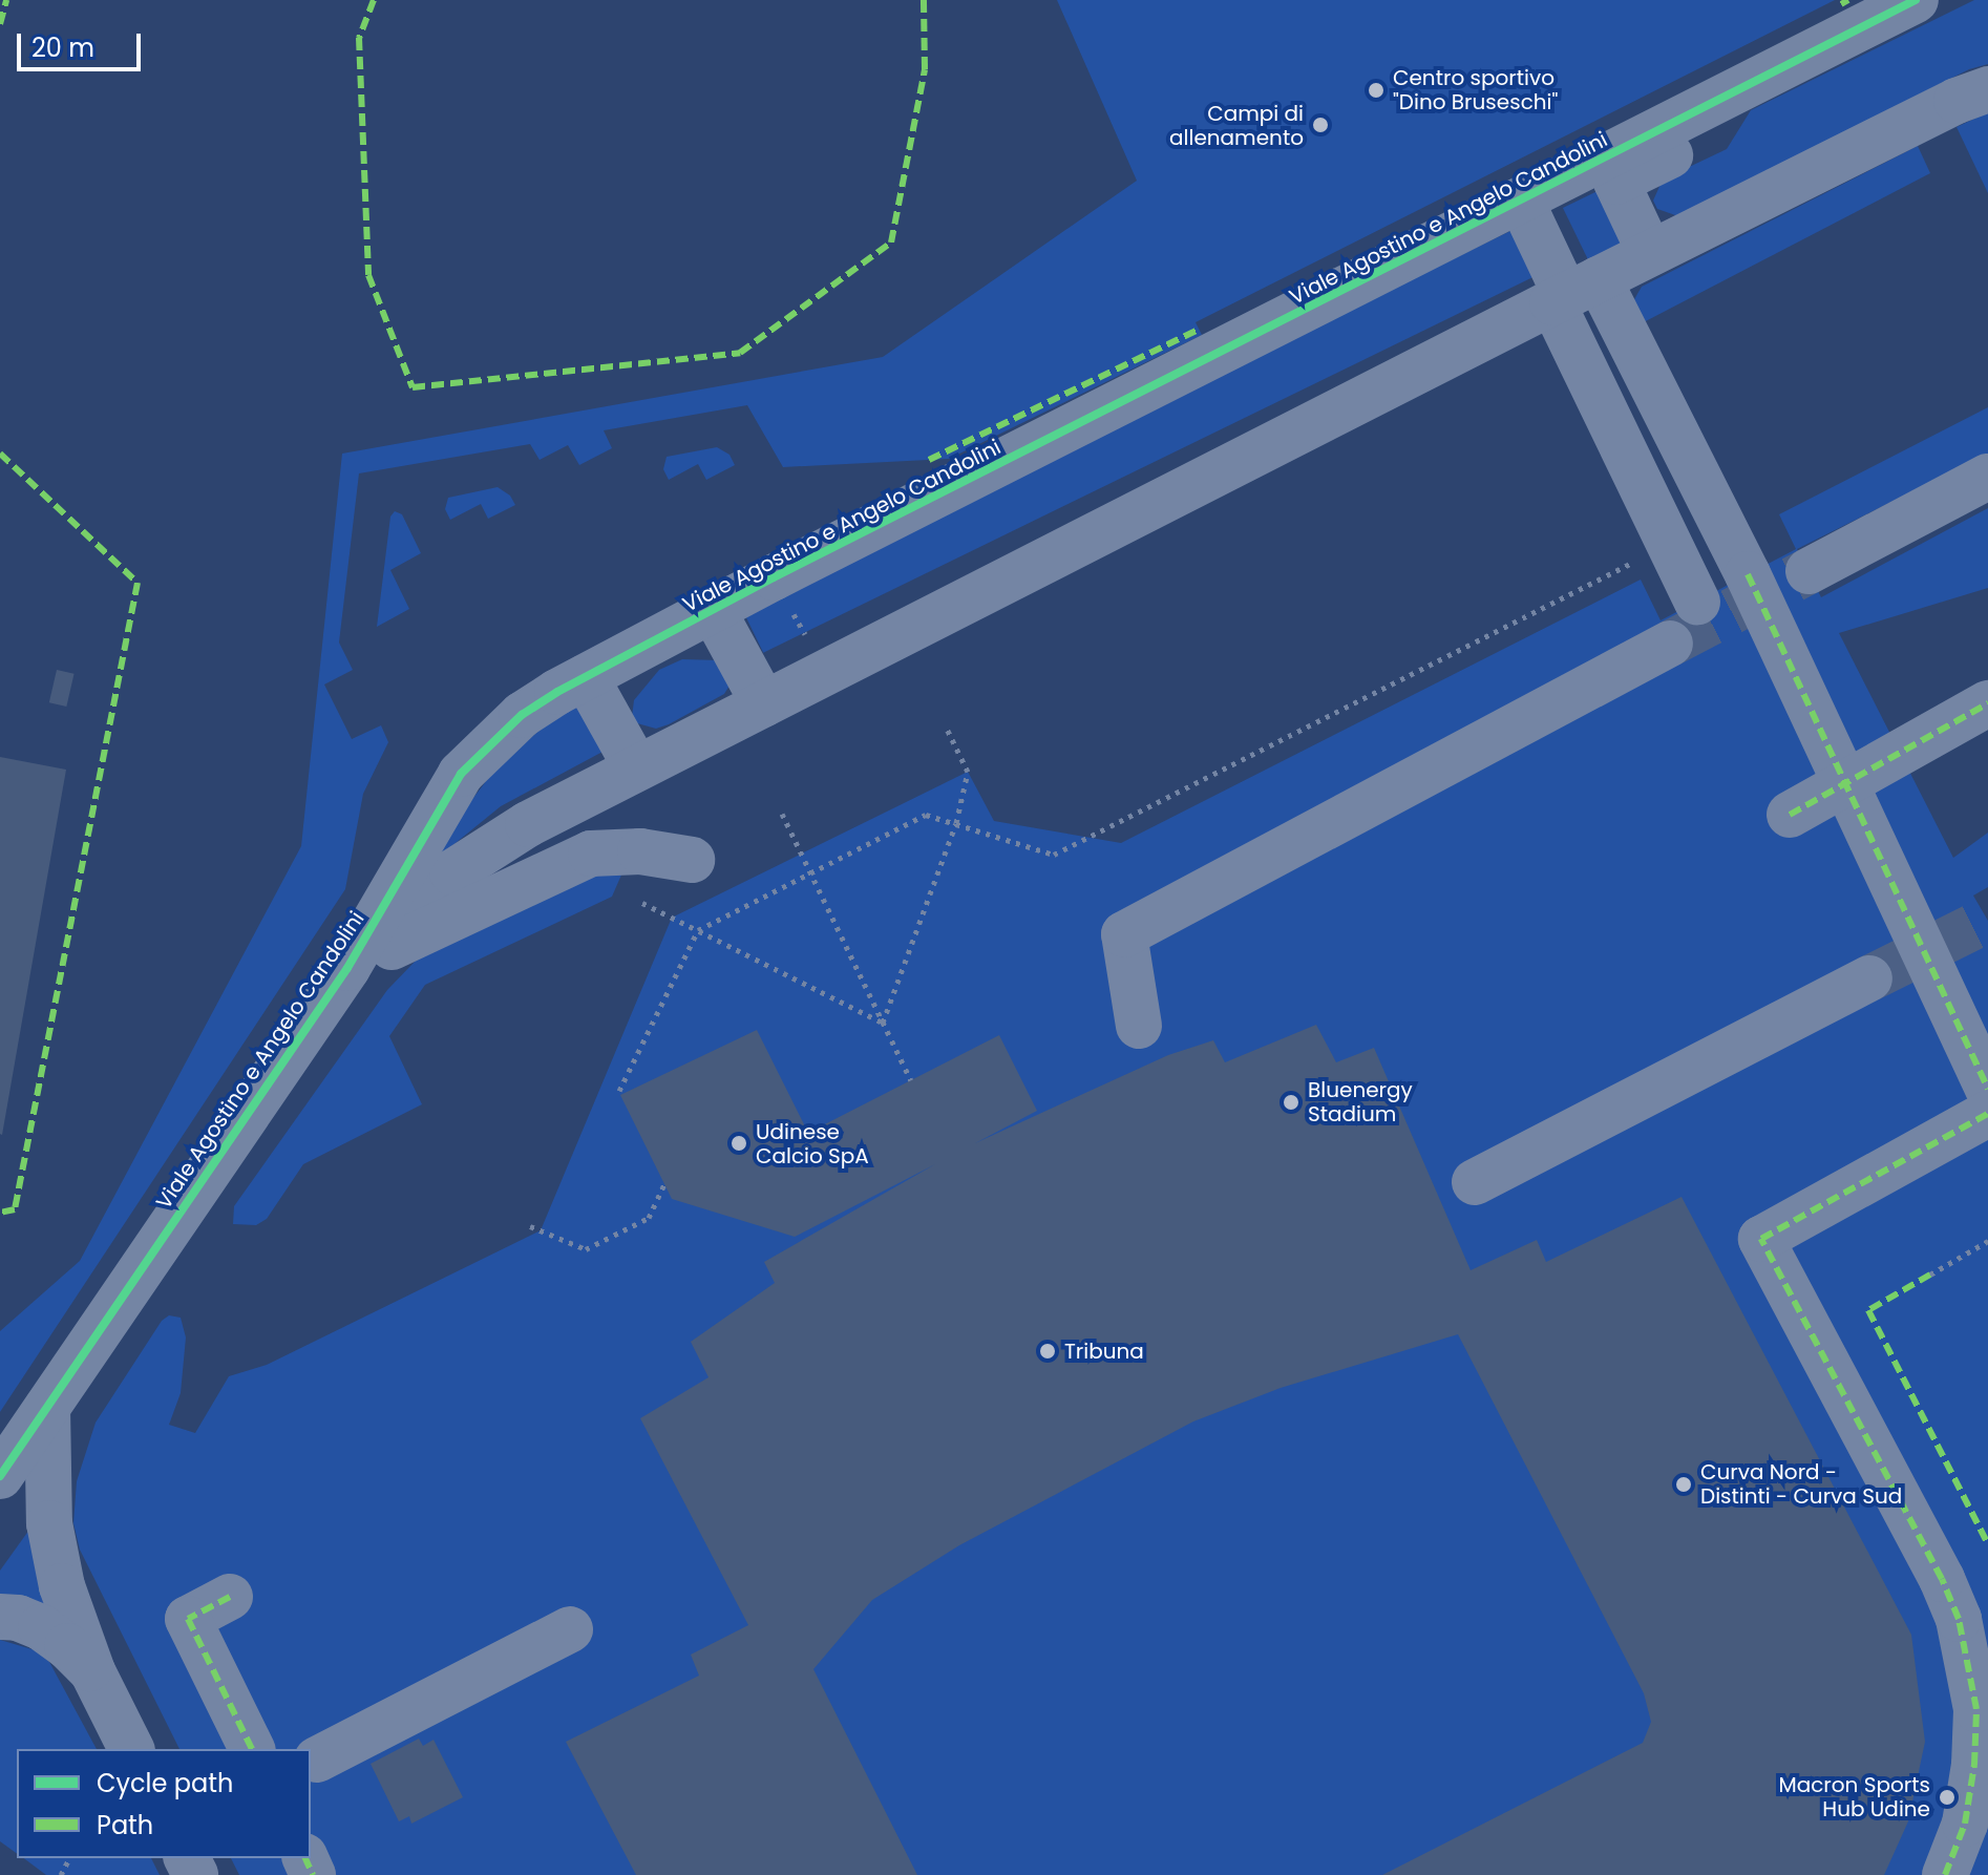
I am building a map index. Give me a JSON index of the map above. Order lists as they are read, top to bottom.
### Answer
{
  "streets": {
    "street": ["Viale Agostino e Angelo Candolini"]
  },
  "places": [
    "Centro sportivo \"Dino Bruseschi\"",
    "Campi di allenamento",
    "Bluenergy Stadium",
    "Udinese Calcio SpA",
    "Tribuna",
    "Curva Nord - Distinti - Curva Sud",
    "Macron Sports Hub Udine"
  ],
  "legend": ["Cycle path", "Path"],
  "scale_bar": "20 m"
}
